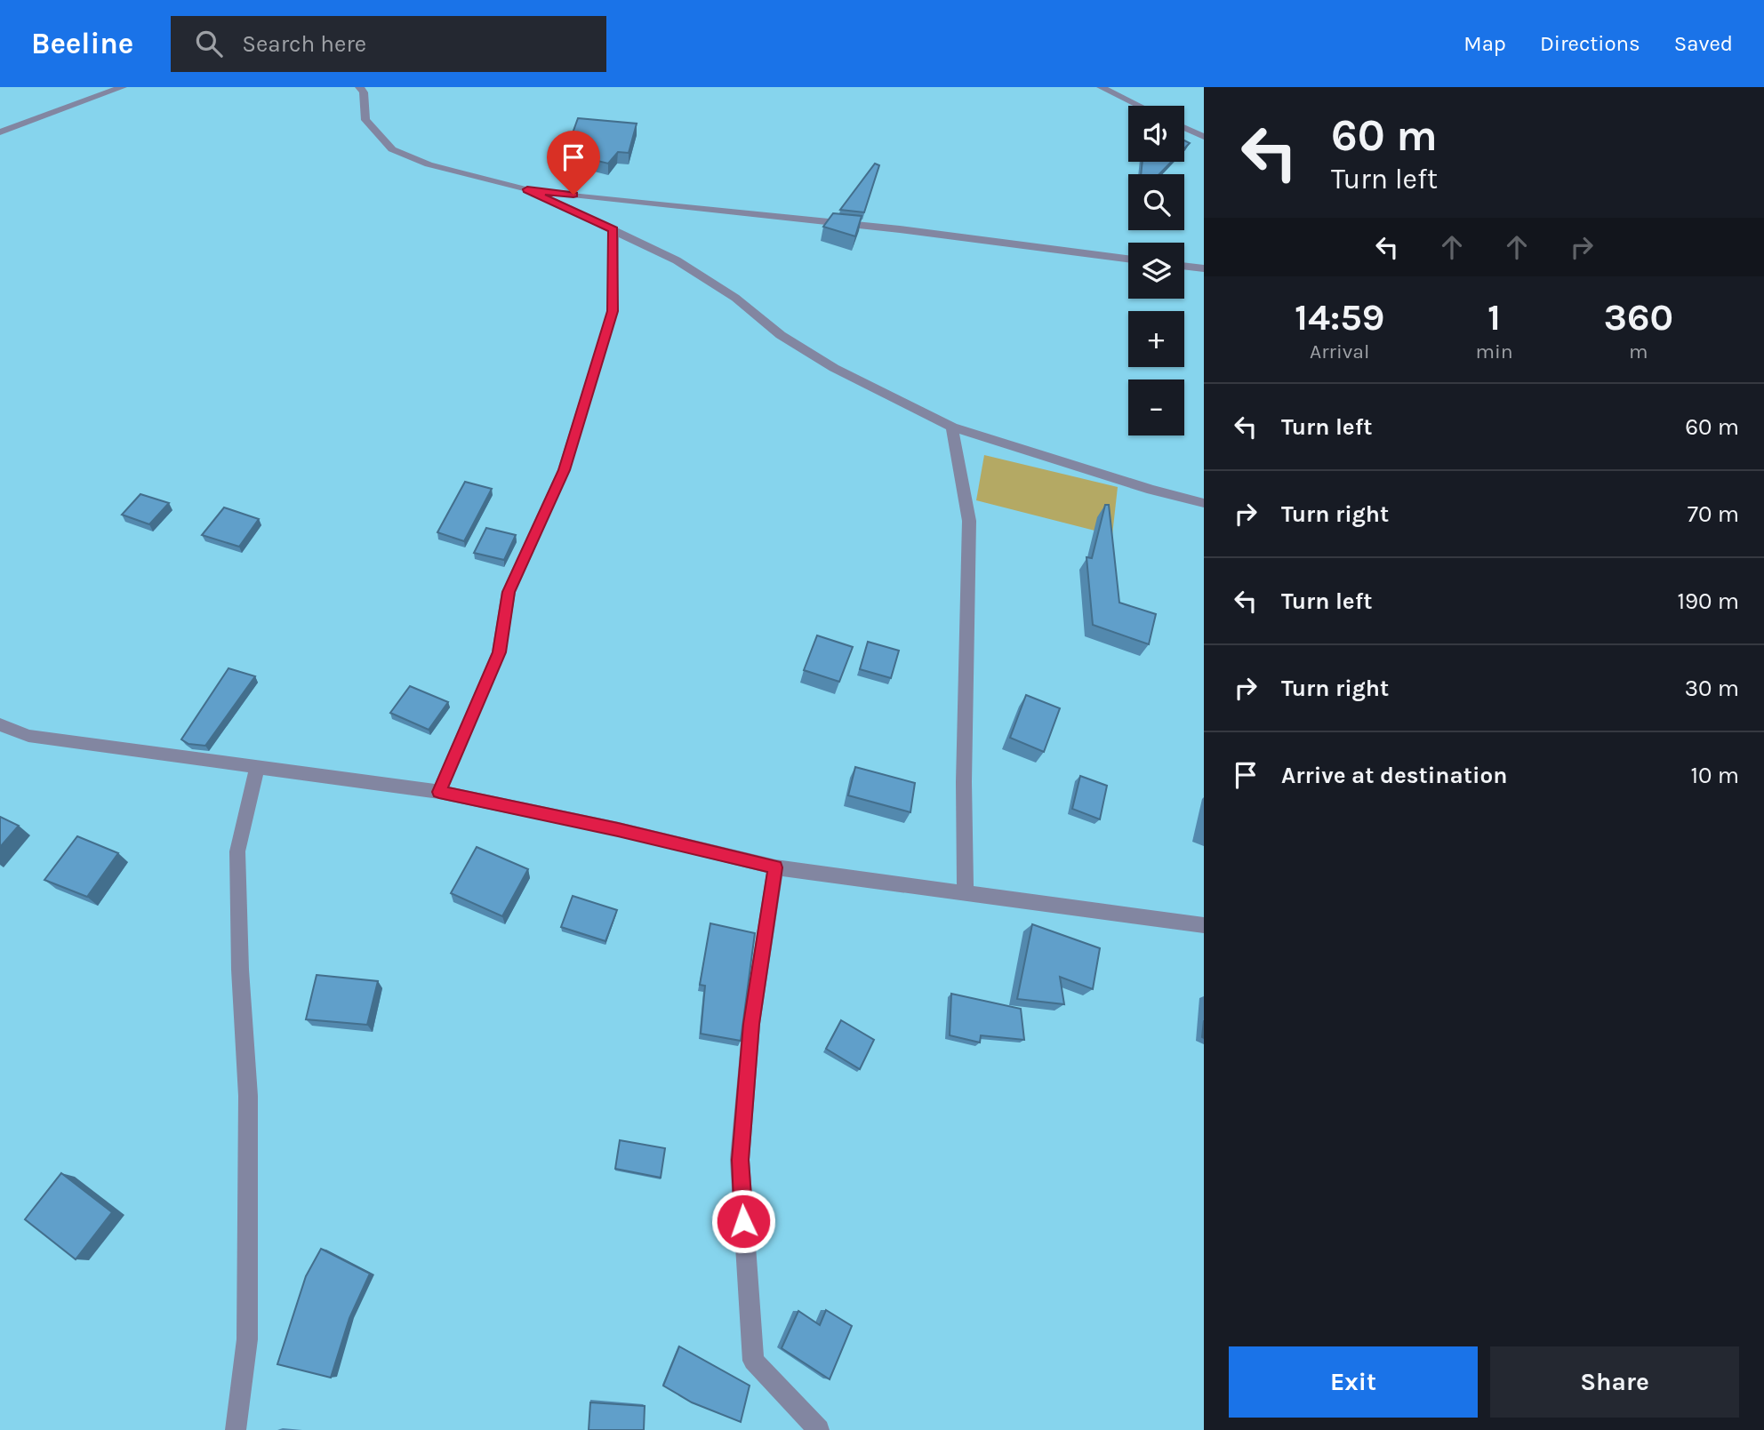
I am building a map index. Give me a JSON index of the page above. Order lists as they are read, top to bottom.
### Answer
{
  "page": {
    "header": "Beeline",
    "search": "Search here",
    "nav": ["Map", "Directions", "Saved"],
    "turn": ["60 m", "Turn left"],
    "map_buttons": ["+", "−"],
    "eta": [
      "14:59",
      "Arrival",
      "1",
      "min",
      "360",
      "m"
    ],
    "list": [
      {
        "name": "Turn left",
        "value": "60 m"
      },
      {
        "name": "Turn right",
        "value": "70 m"
      },
      {
        "name": "Turn left",
        "value": "190 m"
      },
      {
        "name": "Turn right",
        "value": "30 m"
      },
      {
        "name": "Arrive at destination",
        "value": "10 m"
      }
    ],
    "buttons": ["Exit", "Share"]
  }
}
